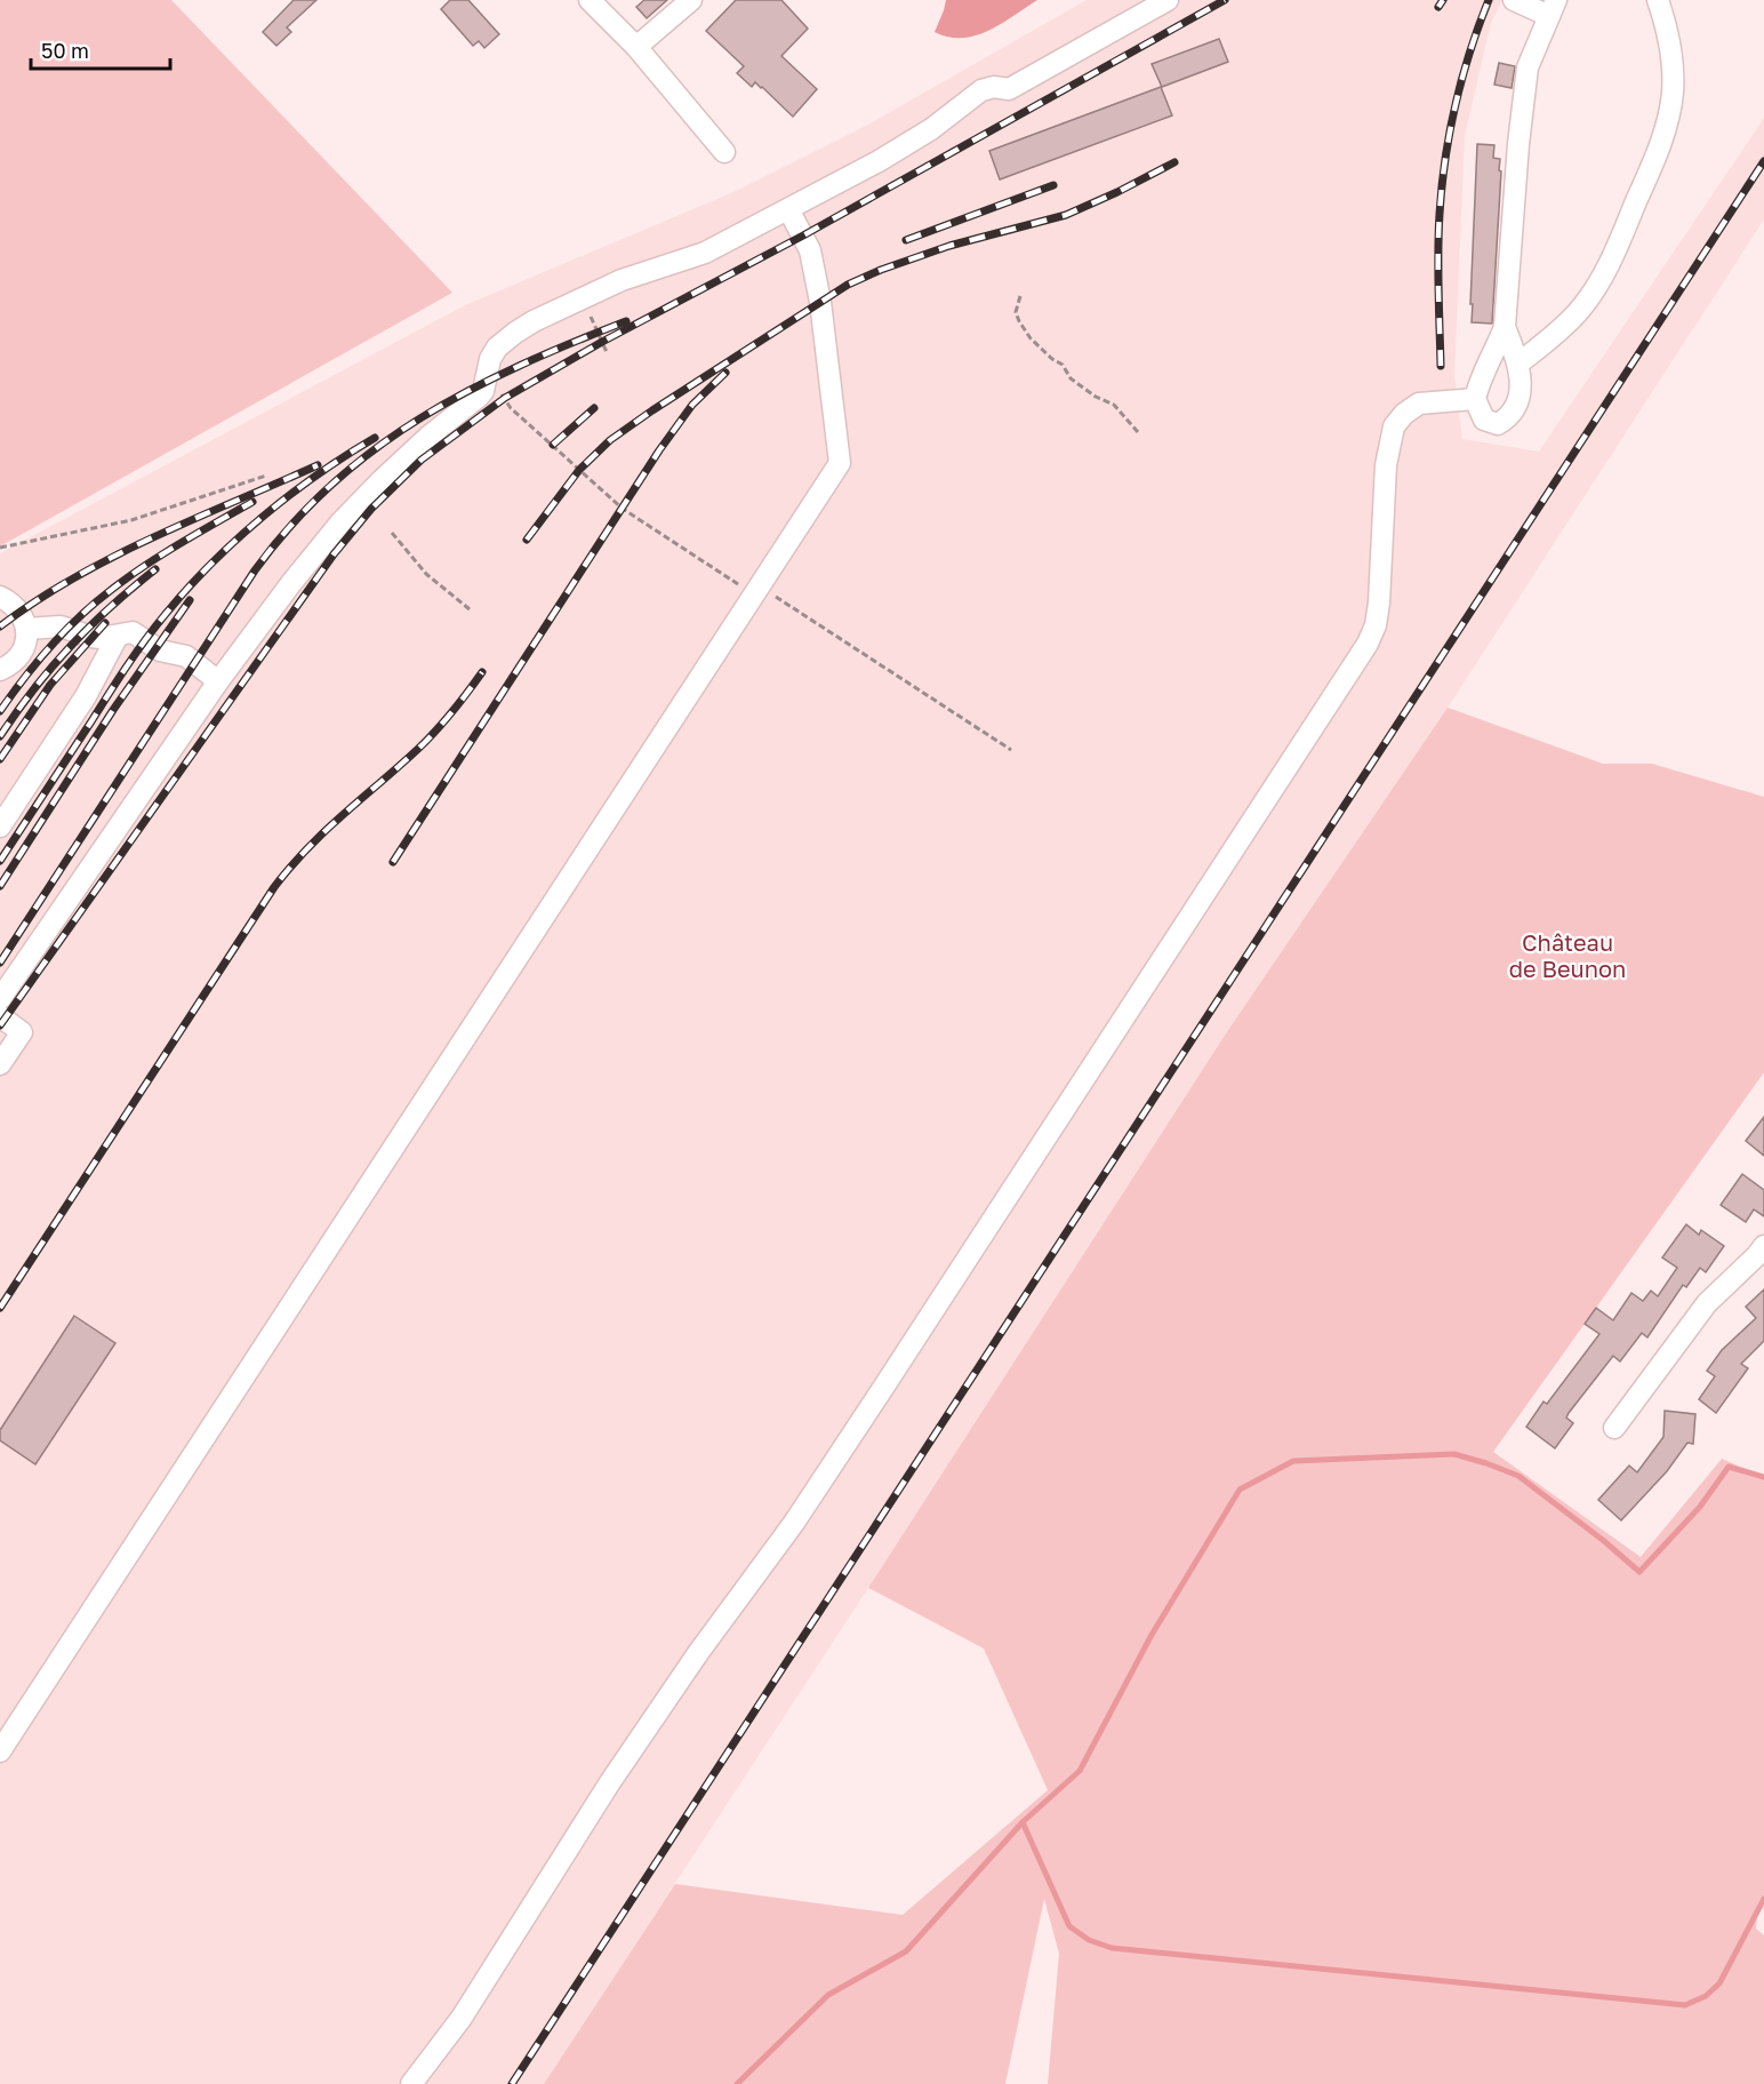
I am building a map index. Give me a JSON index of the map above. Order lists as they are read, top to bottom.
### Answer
{
  "parks": ["Château de Beunon"],
  "scale_bar": "50 m"
}
